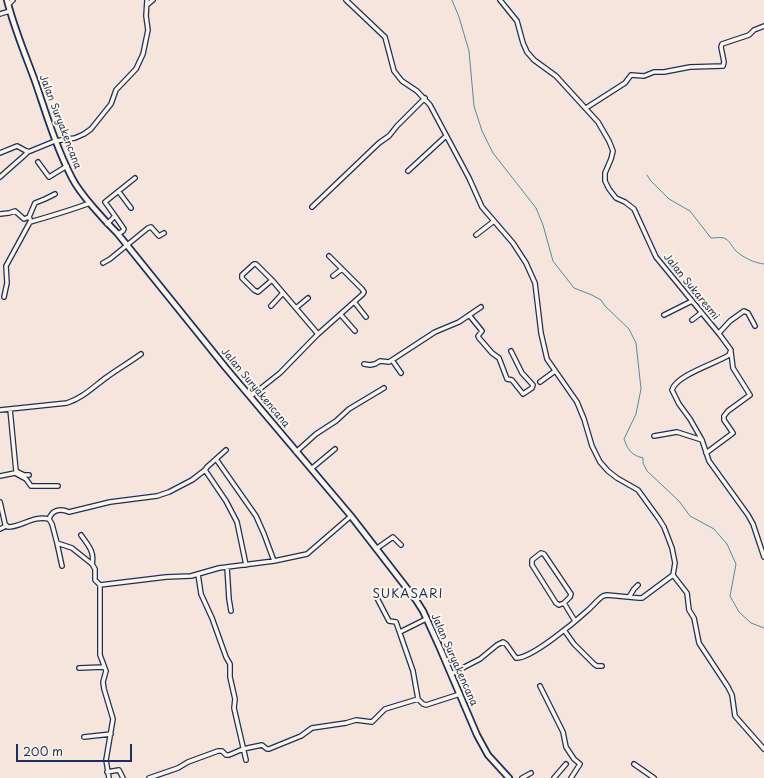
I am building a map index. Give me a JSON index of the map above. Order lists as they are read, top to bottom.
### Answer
{
  "streets": {
    "street": ["Jalan Suryakencana", "Jalan Sukaresmi"]
  },
  "districts": ["SUKASARI"],
  "scale_bar": "200 m"
}
